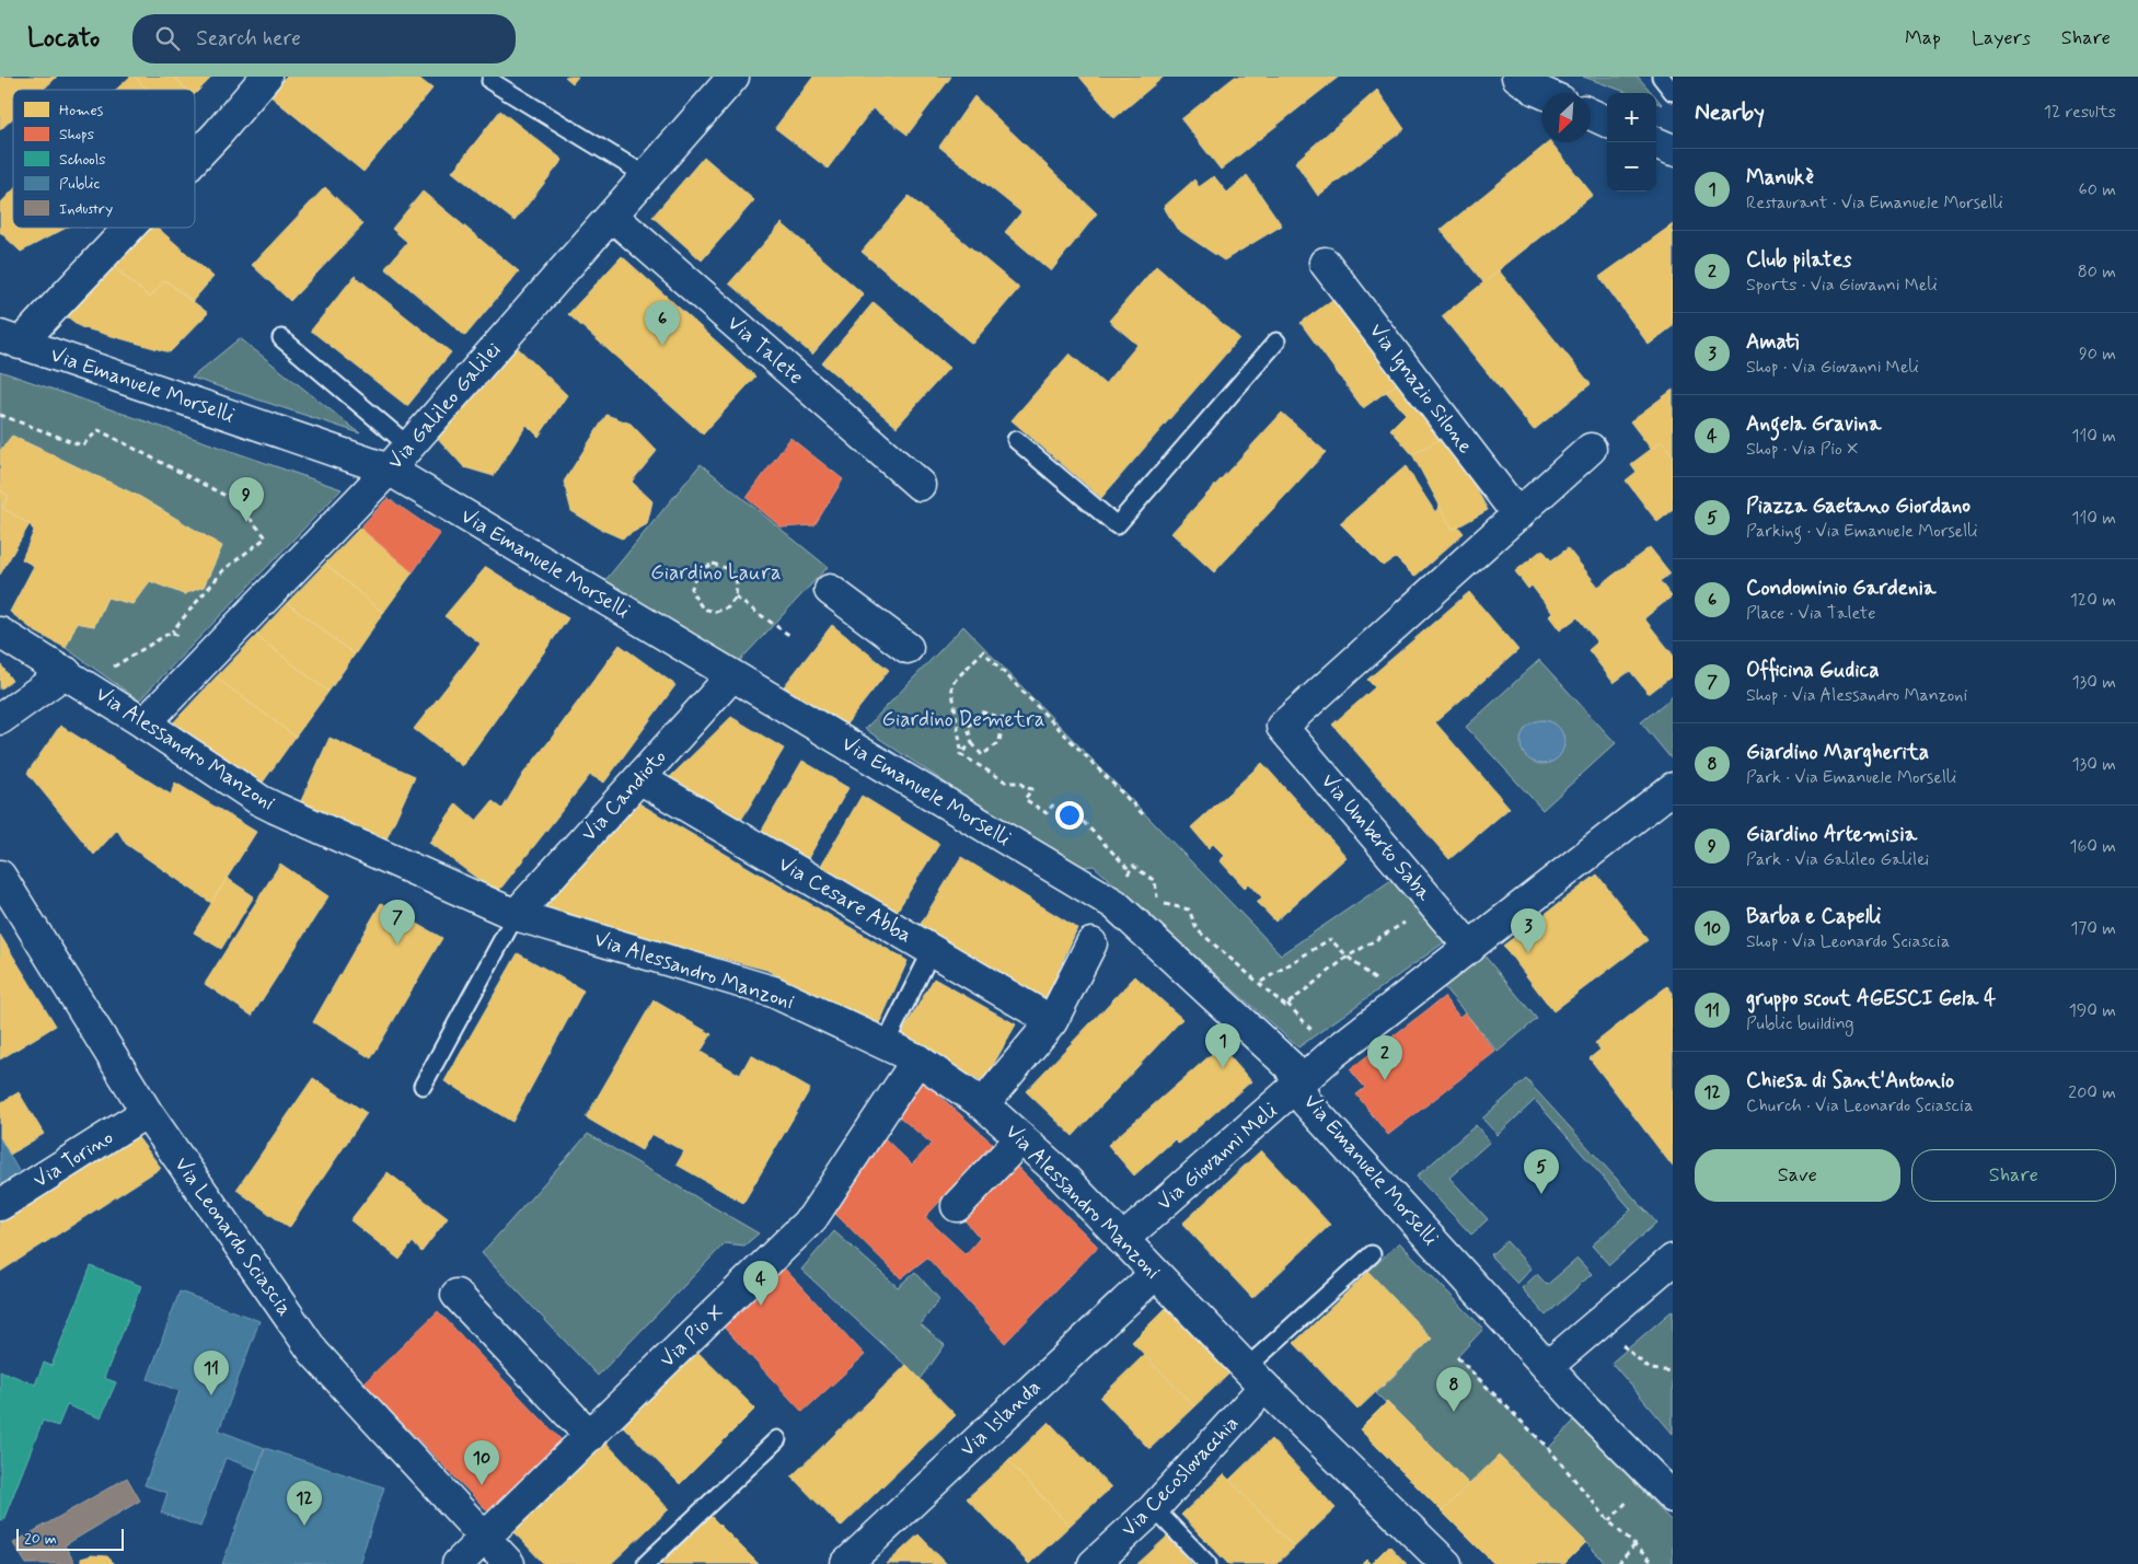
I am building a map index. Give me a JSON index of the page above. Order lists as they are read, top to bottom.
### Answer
{
  "streets": {
    "street": [
      "Via Talete",
      "Via Emanuele Morselli",
      "Via Ignazio Silone",
      "Via Galileo Galilei",
      "Via Alessandro Manzoni",
      "Via Candioto",
      "Via Umberto Saba",
      "Via Cesare Abba",
      "Via Giovanni Meli",
      "Via Torino",
      "Via Leonardo Sciascia",
      "Via Pio X",
      "Via Islanda",
      "Via Cecoslovacchia"
    ]
  },
  "crossings": [
    ["Via Talete", "Via Galileo Galilei"],
    ["Via Emanuele Morselli", "Via Galileo Galilei"],
    ["Via Emanuele Morselli", "Via Candioto"],
    ["Via Emanuele Morselli", "Via Giovanni Meli"],
    ["Via Ignazio Silone", "Via Umberto Saba"],
    ["Via Galileo Galilei", "Via Alessandro Manzoni"],
    ["Via Alessandro Manzoni", "Via Candioto"],
    ["Via Alessandro Manzoni", "Via Giovanni Meli"],
    ["Via Alessandro Manzoni", "Via Pio X"],
    ["Via Alessandro Manzoni", "Via Islanda"],
    ["Via Alessandro Manzoni", "Via Cecoslovacchia"],
    ["Via Candioto", "Via Cesare Abba"],
    ["Via Umberto Saba", "Via Giovanni Meli"],
    ["Via Torino", "Via Leonardo Sciascia"],
    ["Via Leonardo Sciascia", "Via Pio X"]
  ],
  "parks": ["Giardino Laura", "Giardino Demetra"],
  "legend": [
    "Homes",
    "Shops",
    "Schools",
    "Public",
    "Industry"
  ],
  "scale_bar": "20 m",
  "north": "bottom left",
  "page": {
    "header": "Locato",
    "search": "Search here",
    "nav": ["Map", "Layers", "Share"],
    "heading": ["Nearby", "12 results"],
    "map_buttons": ["+", "−"],
    "list": [
      {
        "mark": "1",
        "name": "Manukè",
        "note": "Restaurant · Via Emanuele Morselli",
        "value": "60 m"
      },
      {
        "mark": "2",
        "name": "Club pilates",
        "note": "Sports · Via Giovanni Meli",
        "value": "80 m"
      },
      {
        "mark": "3",
        "name": "Amati",
        "note": "Shop · Via Giovanni Meli",
        "value": "90 m"
      },
      {
        "mark": "4",
        "name": "Angela Gravina",
        "note": "Shop · Via Pio X",
        "value": "110 m"
      },
      {
        "mark": "5",
        "name": "Piazza Gaetano Giordano",
        "note": "Parking · Via Emanuele Morselli",
        "value": "110 m"
      },
      {
        "mark": "6",
        "name": "Condominio Gardenia",
        "note": "Place · Via Talete",
        "value": "120 m"
      },
      {
        "mark": "7",
        "name": "Officina Gudica",
        "note": "Shop · Via Alessandro Manzoni",
        "value": "130 m"
      },
      {
        "mark": "8",
        "name": "Giardino Margherita",
        "note": "Park · Via Emanuele Morselli",
        "value": "130 m"
      },
      {
        "mark": "9",
        "name": "Giardino Artemisia",
        "note": "Park · Via Galileo Galilei",
        "value": "160 m"
      },
      {
        "mark": "10",
        "name": "Barba e Capelli",
        "note": "Shop · Via Leonardo Sciascia",
        "value": "170 m"
      },
      {
        "mark": "11",
        "name": "gruppo scout AGESCI Gela 4",
        "note": "Public building",
        "value": "190 m"
      },
      {
        "mark": "12",
        "name": "Chiesa di Sant'Antonio",
        "note": "Church · Via Leonardo Sciascia",
        "value": "200 m"
      }
    ],
    "pins": [
      "6",
      "9",
      "7",
      "3",
      "1",
      "2",
      "5",
      "4",
      "11",
      "8",
      "10",
      "12"
    ],
    "buttons": ["Save", "Share"],
    "scale": "20 m"
  }
}
